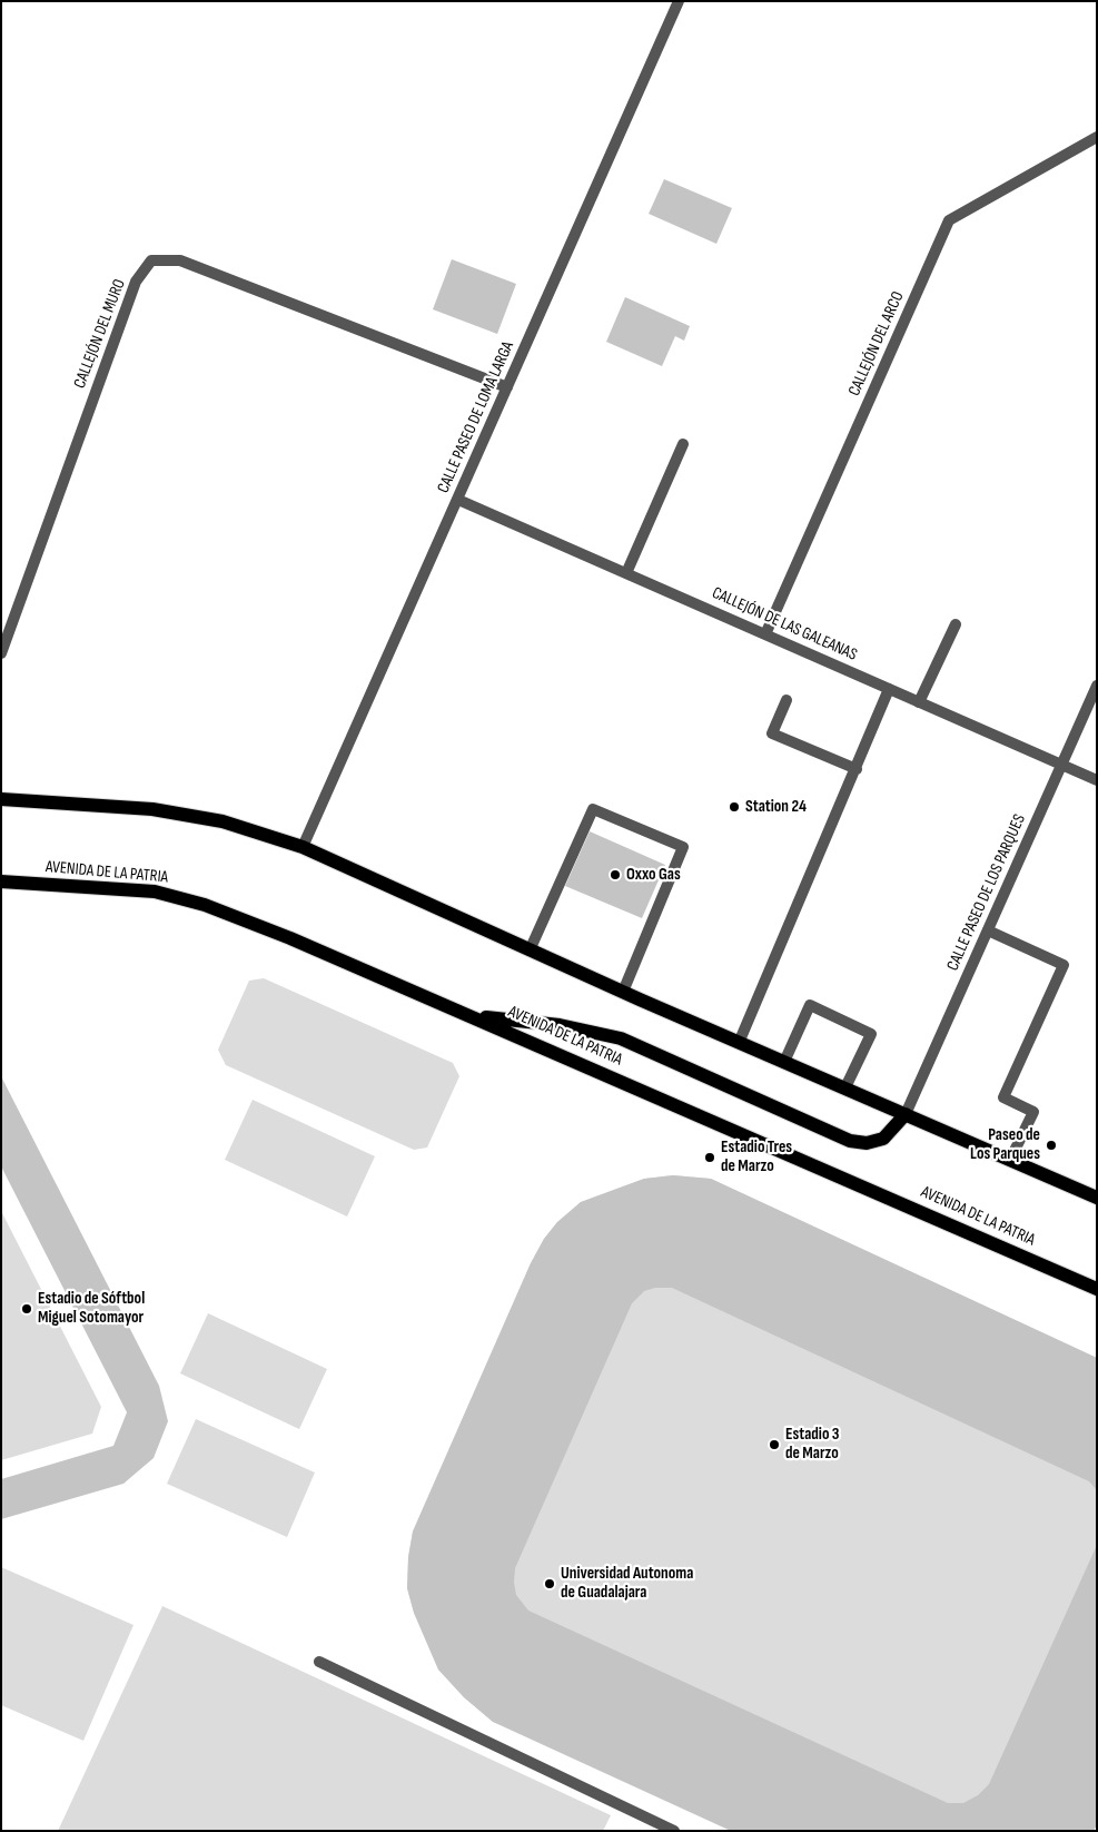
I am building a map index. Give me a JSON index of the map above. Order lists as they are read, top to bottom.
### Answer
{
  "streets": {
    "main road": ["AVENIDA DE LA PATRIA"],
    "street": [
      "CALLEJÓN DEL MURO",
      "CALLEJÓN DEL ARCO",
      "CALLE PASEO DE LOMA LARGA",
      "CALLEJÓN DE LAS GALEANAS",
      "CALLE PASEO DE LOS PARQUES"
    ]
  },
  "crossings": [
    ["CALLEJÓN DEL MURO", "CALLE PASEO DE LOMA LARGA"],
    ["CALLEJÓN DEL ARCO", "CALLEJÓN DE LAS GALEANAS"],
    ["CALLE PASEO DE LOMA LARGA", "CALLEJÓN DE LAS GALEANAS"],
    ["CALLEJÓN DE LAS GALEANAS", "CALLE PASEO DE LOS PARQUES"]
  ],
  "places": [
    "Station 24",
    "Oxxo Gas",
    "Paseo de Los Parques",
    "Estadio Tres de Marzo",
    "Estadio de Sóftbol Miguel Sotomayor",
    "Estadio 3 de Marzo",
    "Universidad Autonoma de Guadalajara"
  ]
}
